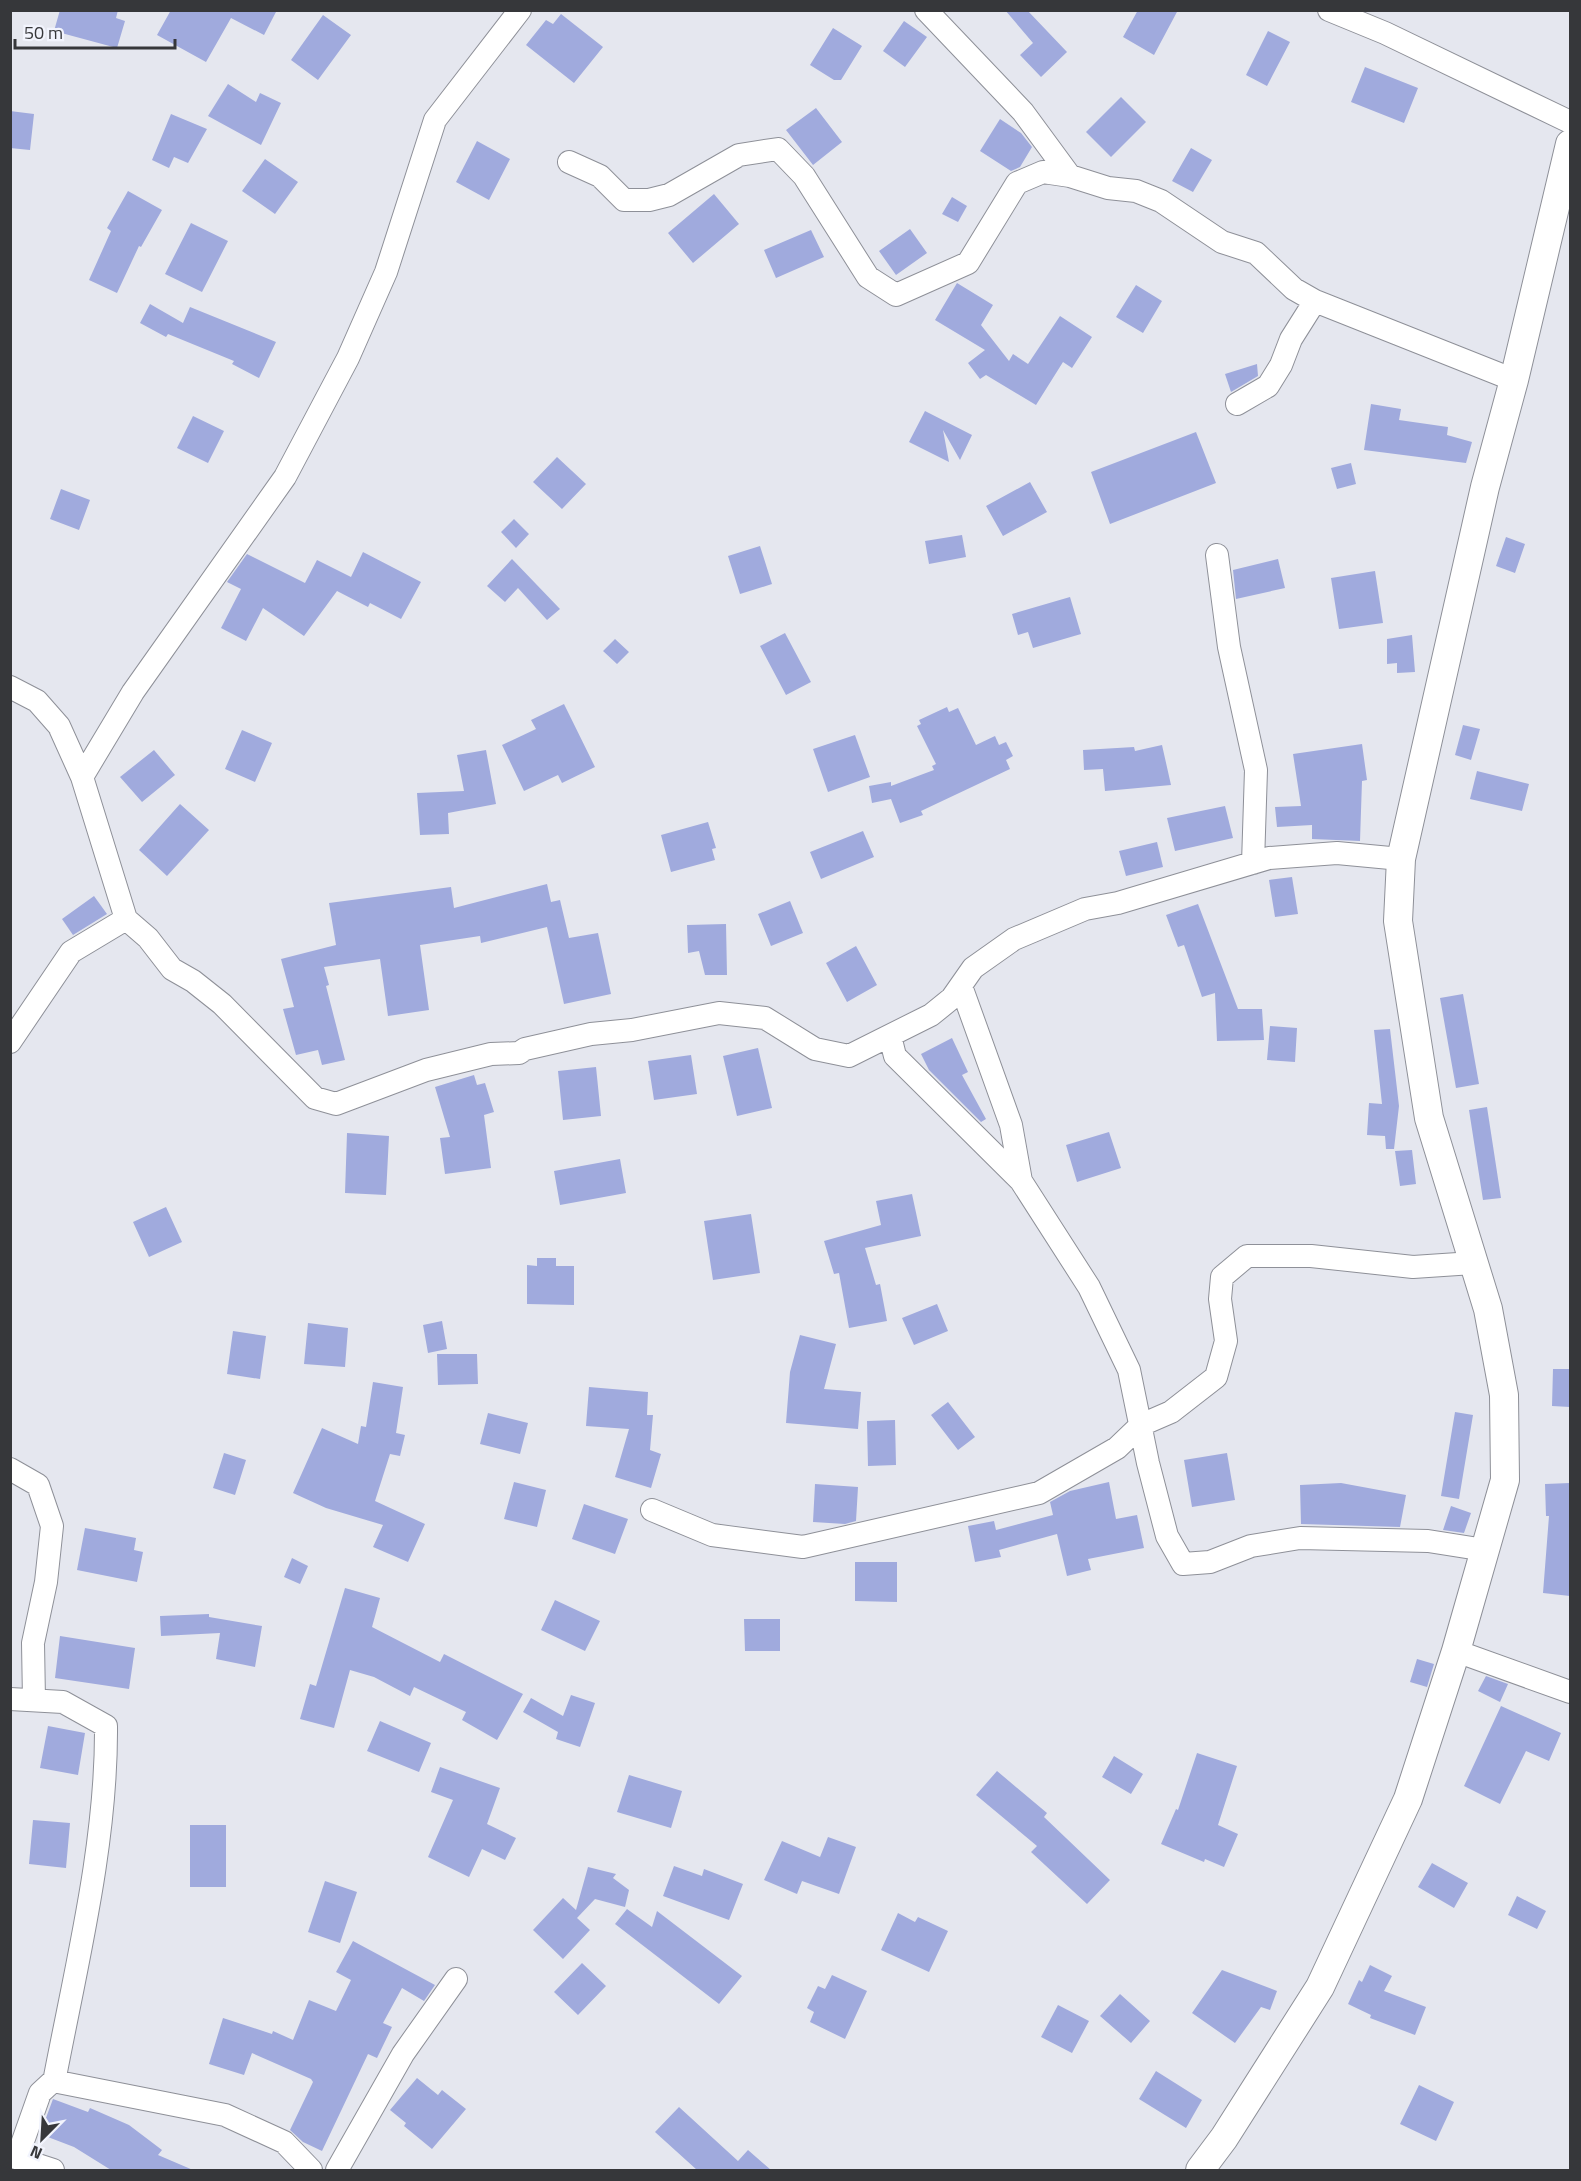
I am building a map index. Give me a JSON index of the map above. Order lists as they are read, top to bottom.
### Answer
{
  "scale_bar": "50 m",
  "north": "bottom left"
}
